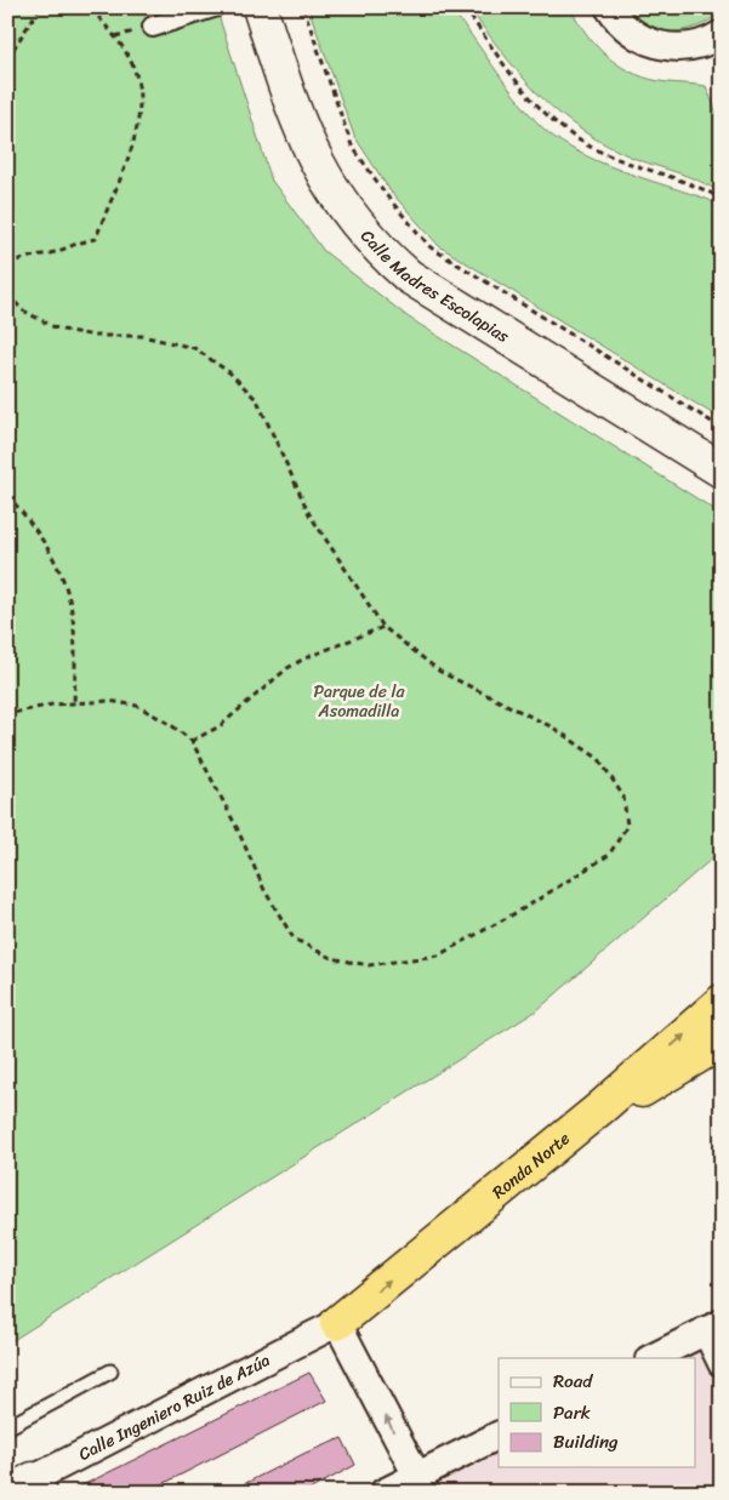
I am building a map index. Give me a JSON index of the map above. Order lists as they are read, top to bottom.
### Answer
{
  "streets": {
    "highway": ["Ronda Norte"],
    "street": ["Calle Madres Escolapias", "Calle Ingeniero Ruiz de Azúa"]
  },
  "crossings": [
    ["Ronda Norte", "Calle Ingeniero Ruiz de Azúa"]
  ],
  "one_way": ["Ronda Norte"],
  "parks": ["Parque de la Asomadilla"],
  "legend": ["Road", "Park", "Building"]
}
